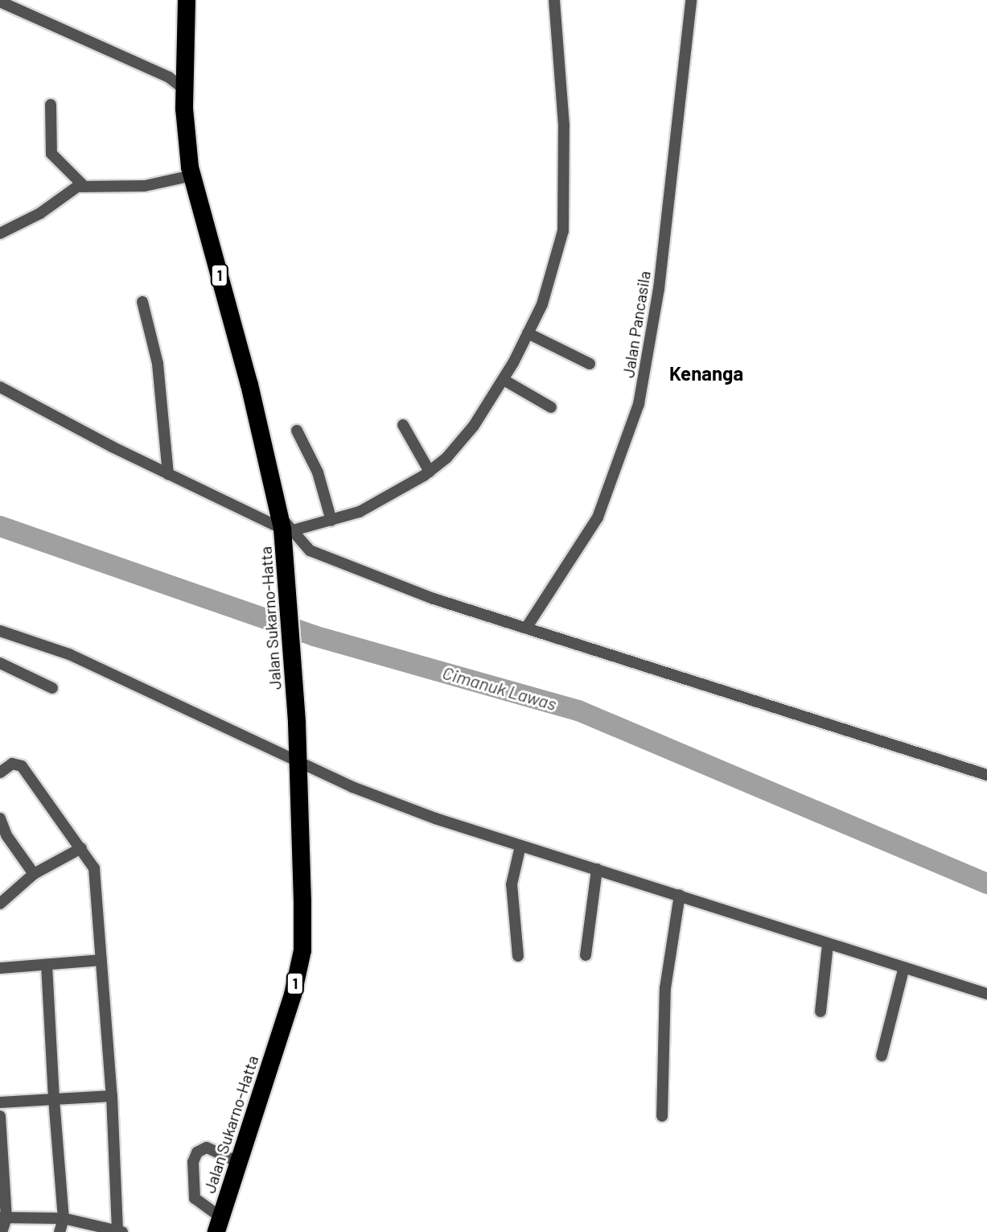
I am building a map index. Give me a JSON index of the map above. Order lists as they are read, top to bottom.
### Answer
{
  "streets": {
    "highway": ["1", "Jalan Sukarno-Hatta"],
    "street": ["Jalan Pancasila"]
  },
  "districts": ["Kenanga"],
  "water": ["Cimanuk Lawas"]
}
